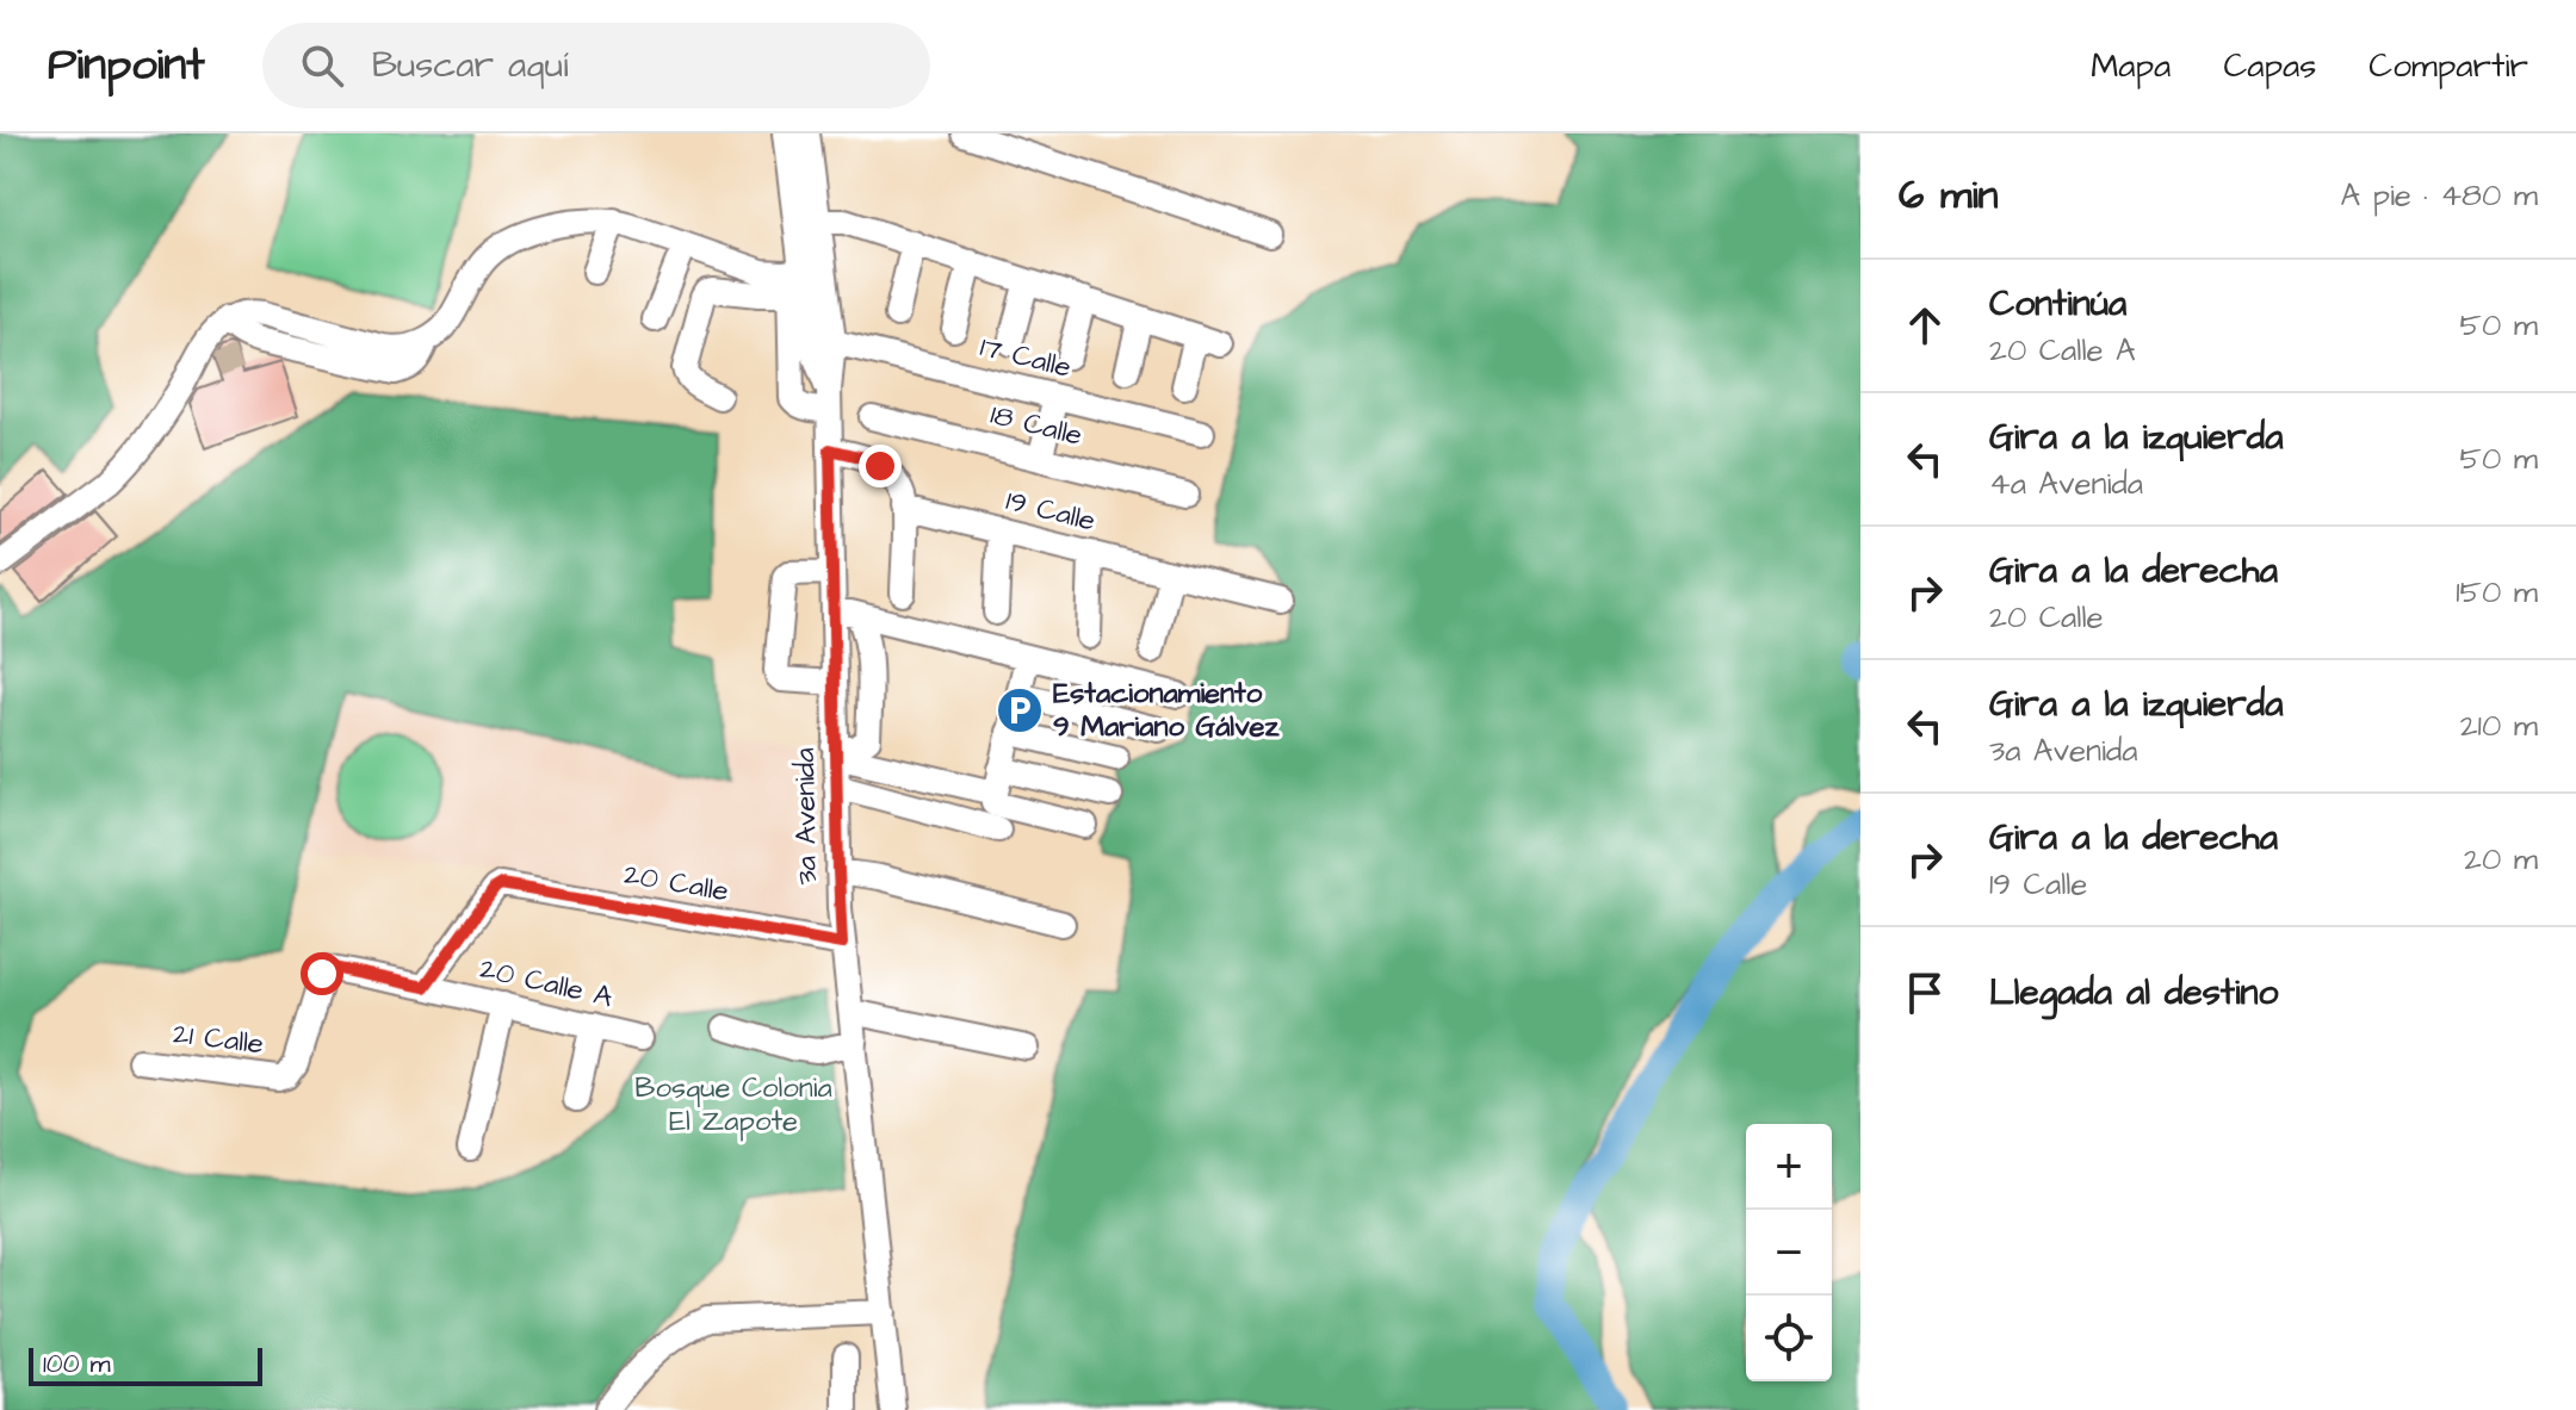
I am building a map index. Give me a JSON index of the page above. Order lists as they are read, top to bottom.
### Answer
{
  "streets": {
    "street": [
      "17 Calle",
      "18 Calle",
      "19 Calle",
      "3a Avenida",
      "20 Calle",
      "20 Calle A",
      "21 Calle"
    ]
  },
  "crossings": [
    ["17 Calle", "3a Avenida"],
    ["3a Avenida", "20 Calle"],
    ["20 Calle", "20 Calle A"],
    ["20 Calle A", "21 Calle"]
  ],
  "parks": ["Bosque Colonia El Zapote"],
  "places": {
    "parking": ["Estacionamiento 9 Mariano Gálvez"]
  },
  "scale_bar": "100 m",
  "page": {
    "header": "Pinpoint",
    "search": "Buscar aquí",
    "nav": ["Mapa", "Capas", "Compartir"],
    "heading": ["6 min", "A pie · 480 m"],
    "list": [
      ["Continúa", "20 Calle A", "50 m"],
      ["Gira a la izquierda", "4a Avenida", "50 m"],
      ["Gira a la derecha", "20 Calle", "150 m"],
      ["Gira a la izquierda", "3a Avenida", "210 m"],
      ["Gira a la derecha", "19 Calle", "20 m"],
      "Llegada al destino"
    ],
    "map_buttons": ["+", "−"],
    "scale": "100 m"
  }
}
